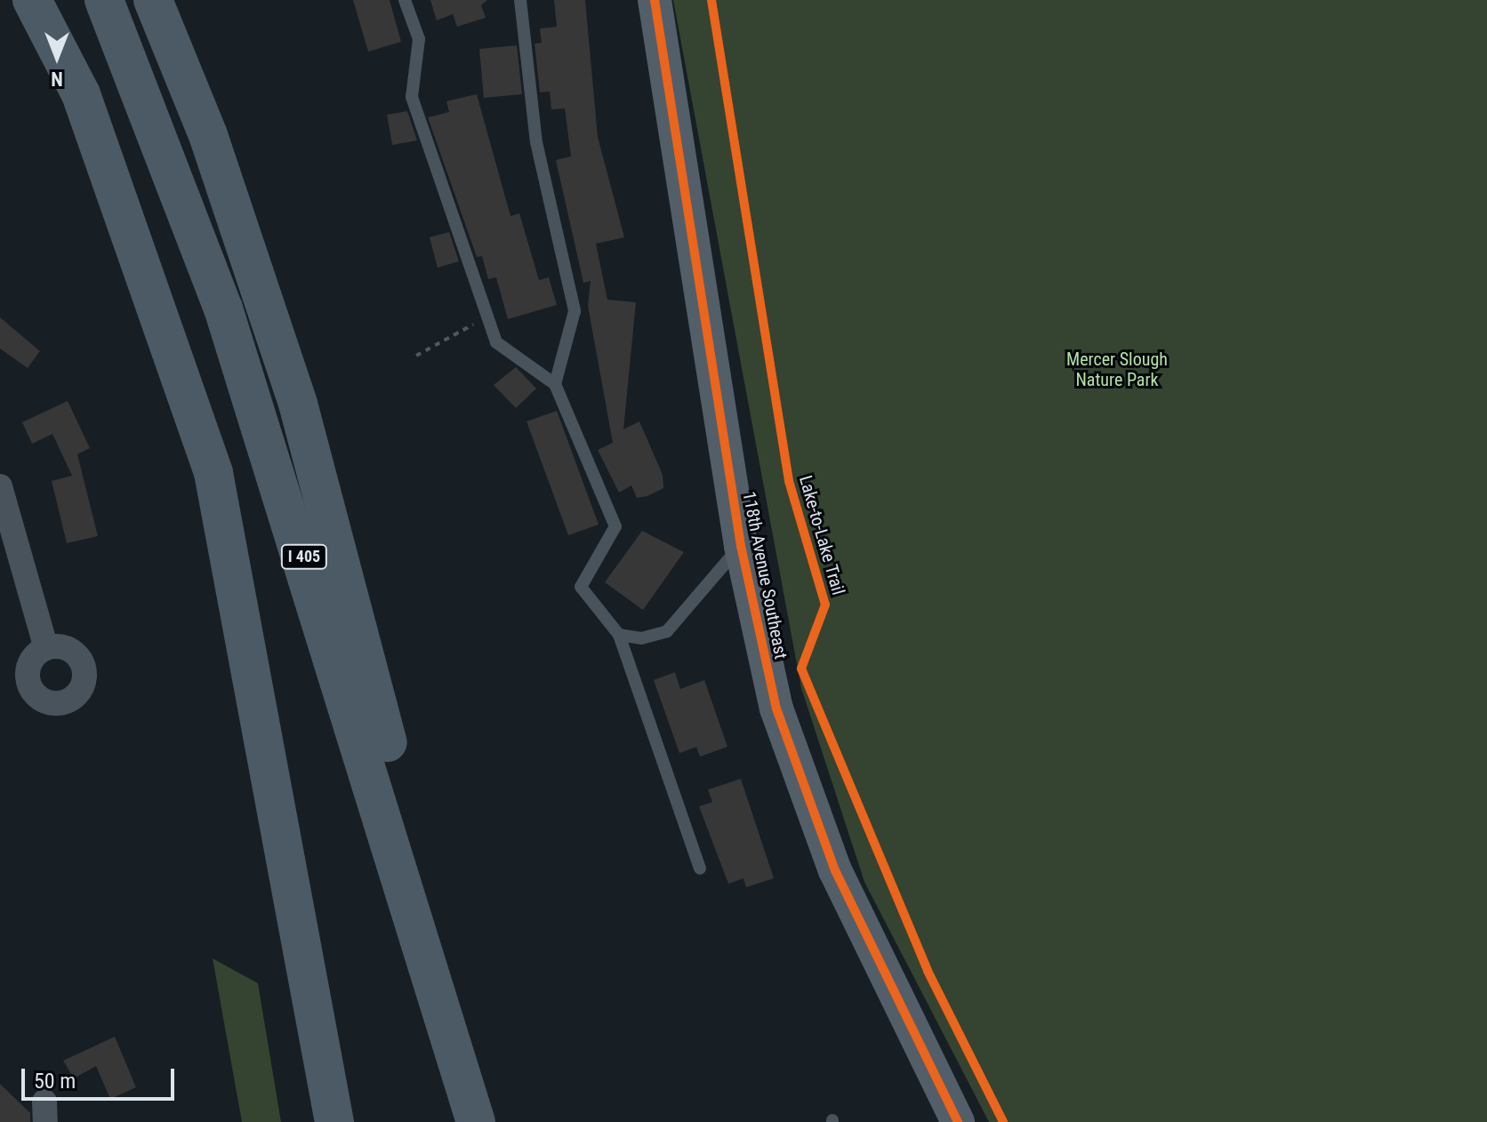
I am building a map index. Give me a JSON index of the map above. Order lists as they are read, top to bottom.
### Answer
{
  "streets": {
    "highway": ["I 405"],
    "street": ["118th Avenue Southeast"],
    "cycle path": ["Lake-to-Lake Trail"]
  },
  "parks": ["Mercer Slough Nature Park"],
  "scale_bar": "50 m",
  "north": "bottom"
}
